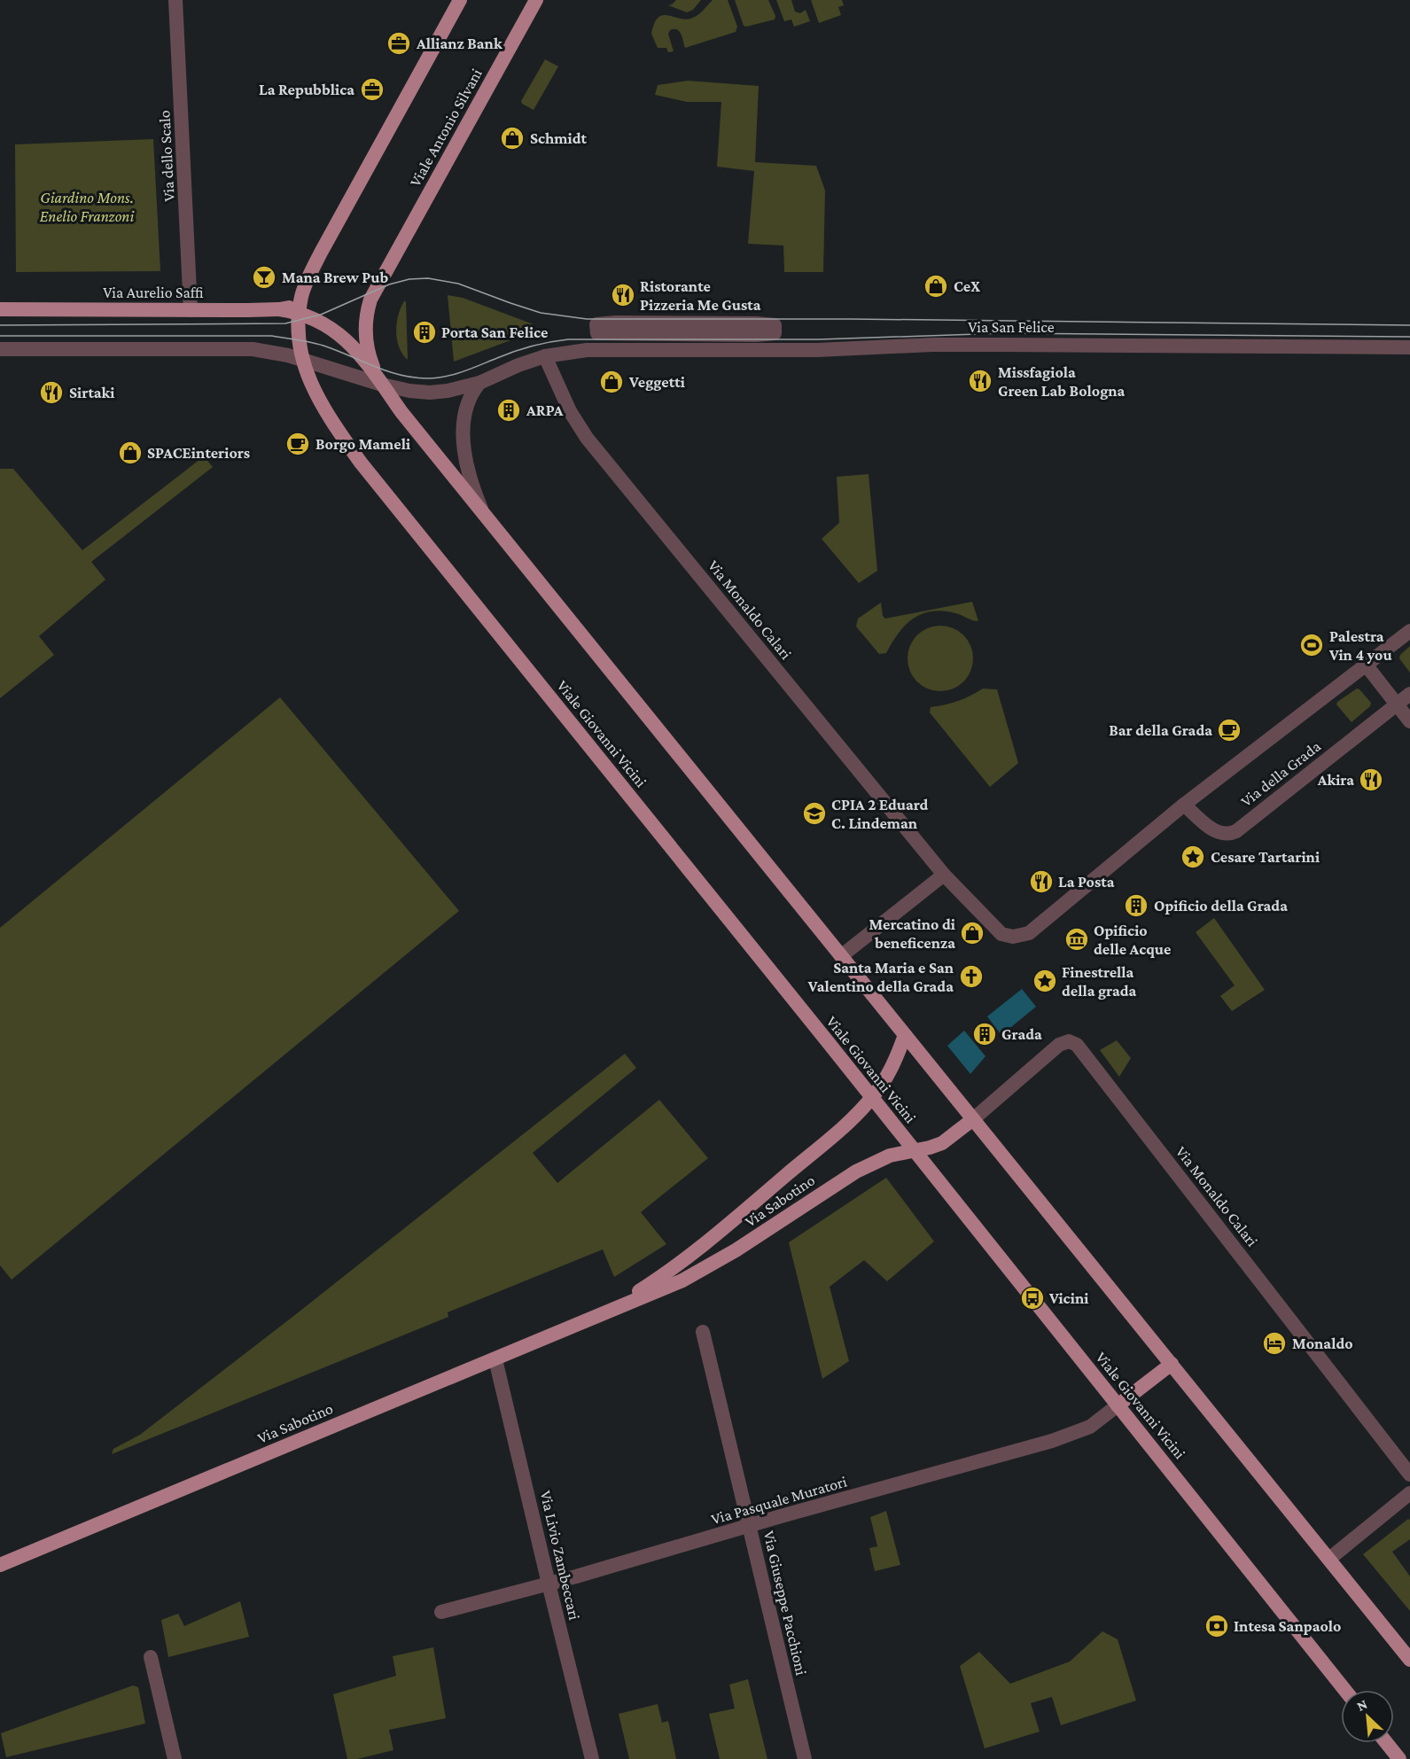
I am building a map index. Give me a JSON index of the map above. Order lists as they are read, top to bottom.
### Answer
{
  "streets": {
    "main road": [
      "Viale Antonio Silvani",
      "Via Aurelio Saffi",
      "Viale Giovanni Vicini",
      "Via Sabotino"
    ],
    "street": [
      "Via dello Scalo",
      "Via San Felice",
      "Via Monaldo Calari",
      "Via della Grada",
      "Via Pasquale Muratori",
      "Via Livio Zambeccari",
      "Via Giuseppe Pacchioni"
    ]
  },
  "crossings": [
    ["Viale Antonio Silvani", "Via San Felice"],
    ["Via dello Scalo", "Via Aurelio Saffi"],
    ["Via Aurelio Saffi", "Viale Giovanni Vicini"],
    ["Via San Felice", "Via Monaldo Calari"],
    ["Via San Felice", "Viale Giovanni Vicini"],
    ["Via Monaldo Calari", "Via della Grada"],
    ["Via Monaldo Calari", "Via Sabotino"],
    ["Viale Giovanni Vicini", "Via Sabotino"],
    ["Viale Giovanni Vicini", "Via Pasquale Muratori"],
    ["Via Sabotino", "Via Livio Zambeccari"],
    ["Via Pasquale Muratori", "Via Livio Zambeccari"],
    ["Via Pasquale Muratori", "Via Giuseppe Pacchioni"]
  ],
  "parks": ["Giardino Mons. Enelio Franzoni"],
  "places": {
    "office": ["Allianz Bank", "La Repubblica"],
    "shop": [
      "Schmidt",
      "CeX",
      "Veggetti",
      "SPACEinteriors",
      "Mercatino di beneficenza"
    ],
    "bar": ["Mana Brew Pub"],
    "restaurant": [
      "Ristorante Pizzeria Me Gusta",
      "Missfagiola Green Lab Bologna",
      "Sirtaki",
      "Akira",
      "La Posta"
    ],
    "building": [
      "Porta San Felice",
      "ARPA",
      "Opificio della Grada",
      "Grada"
    ],
    "cafe": ["Borgo Mameli", "Bar della Grada"],
    "sports": ["Palestra Vin 4 you"],
    "school or university": ["CPIA 2 Eduard C. Lindeman"],
    "place": ["Cesare Tartarini", "Finestrella della grada"],
    "museum": ["Opificio delle Acque"],
    "church": ["Santa Maria e San Valentino della Grada"],
    "bus stop": ["Vicini"],
    "hotel": ["Monaldo"],
    "bank": ["Intesa Sanpaolo"]
  },
  "north": "top left"
}
